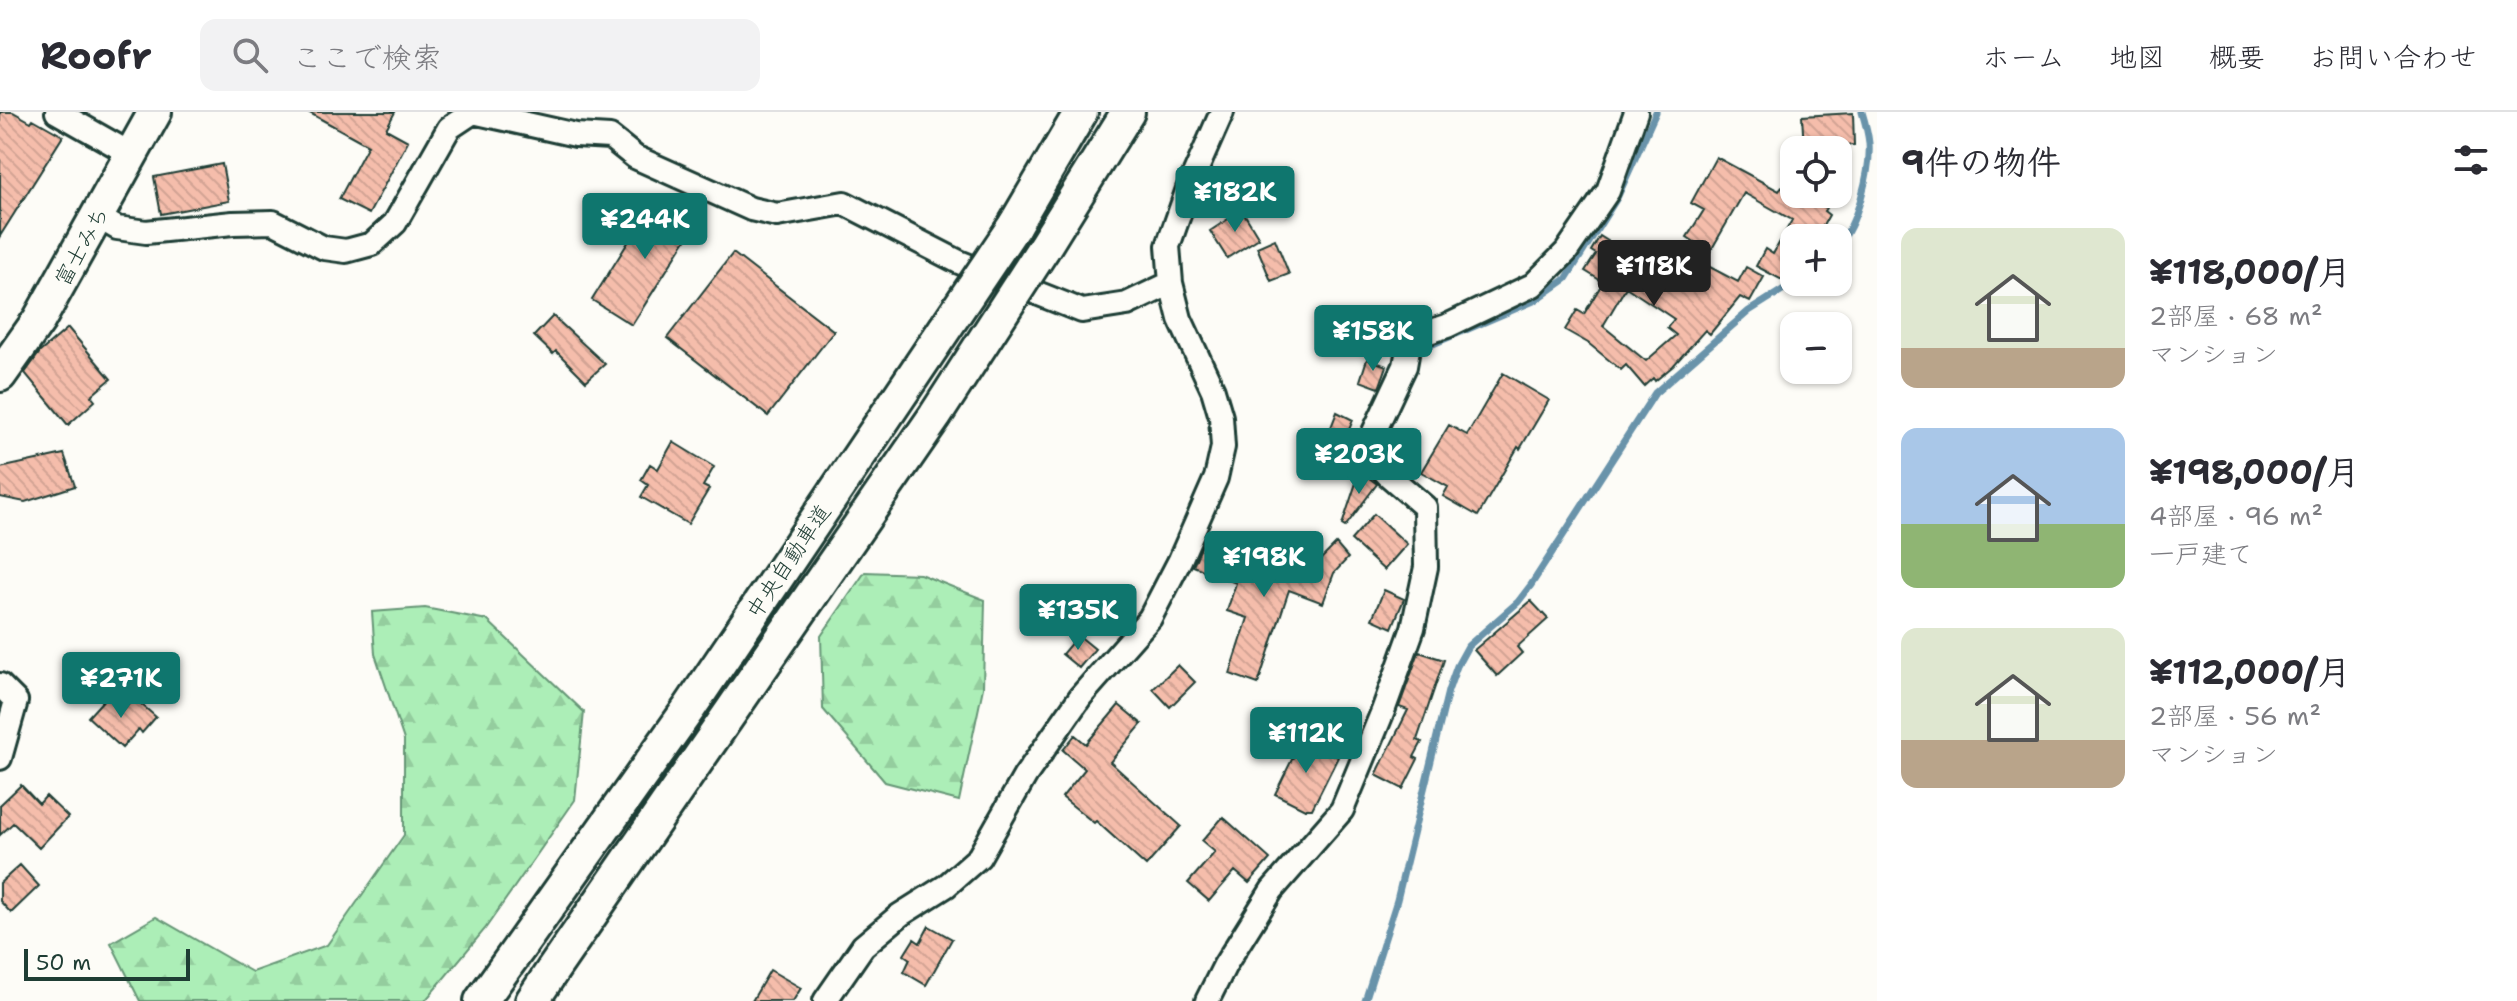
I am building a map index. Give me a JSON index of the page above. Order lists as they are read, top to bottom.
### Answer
{
  "streets": {
    "highway": ["富士みち", "中央自動車道"]
  },
  "scale_bar": "50 m",
  "page": {
    "header": "Roofr",
    "search": "ここで検索",
    "nav": [
      "ホーム",
      "地図",
      "概要",
      "お問い合わせ"
    ],
    "heading": "9件の物件",
    "map_buttons": ["+", "−"],
    "price": [
      "¥182K",
      "¥244K",
      "¥118K",
      "¥158K",
      "¥203K",
      "¥198K",
      "¥135K",
      "¥271K",
      "¥112K"
    ],
    "list": [
      {
        "name": "¥118,000/月",
        "note": "2部屋 · 68 m² · マンション"
      },
      {
        "name": "¥198,000/月",
        "note": "4部屋 · 96 m² · 一戸建て"
      },
      {
        "name": "¥112,000/月",
        "note": "2部屋 · 56 m² · マンション"
      }
    ],
    "scale": "50 m"
  }
}
